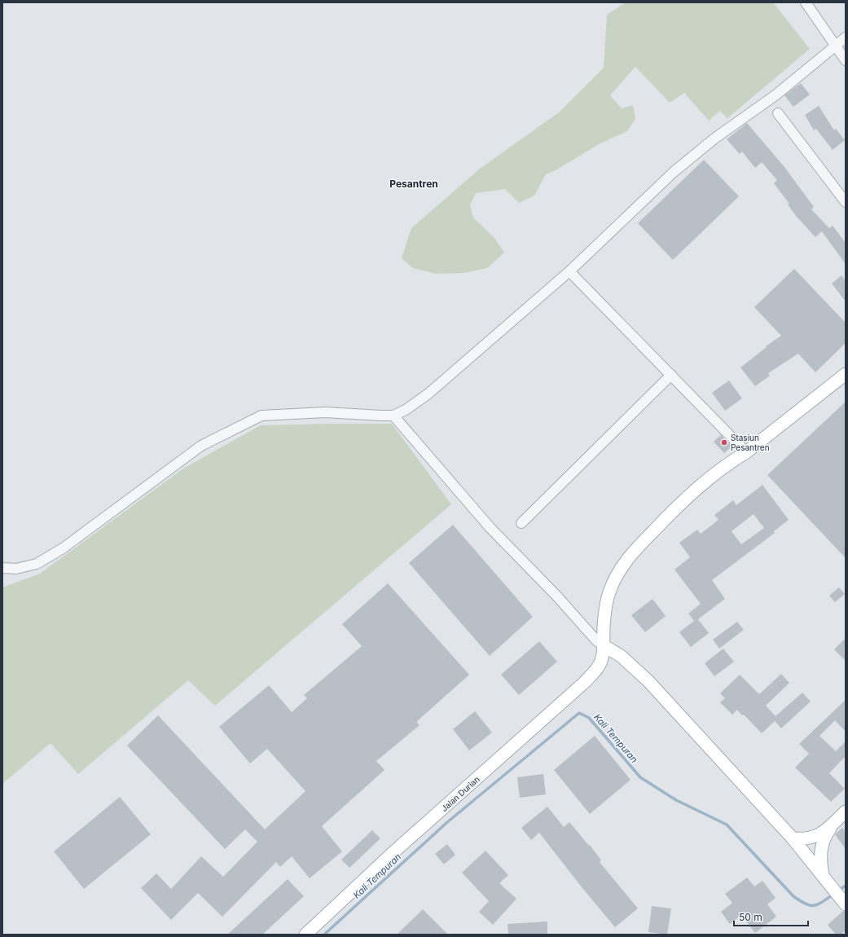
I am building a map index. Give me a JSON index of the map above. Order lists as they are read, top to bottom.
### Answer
{
  "streets": {
    "main road": ["Jalan Durian"]
  },
  "districts": ["Pesantren"],
  "water": ["Kali Tempuran"],
  "places": ["Stasiun Pesantren"],
  "scale_bar": "50 m"
}
